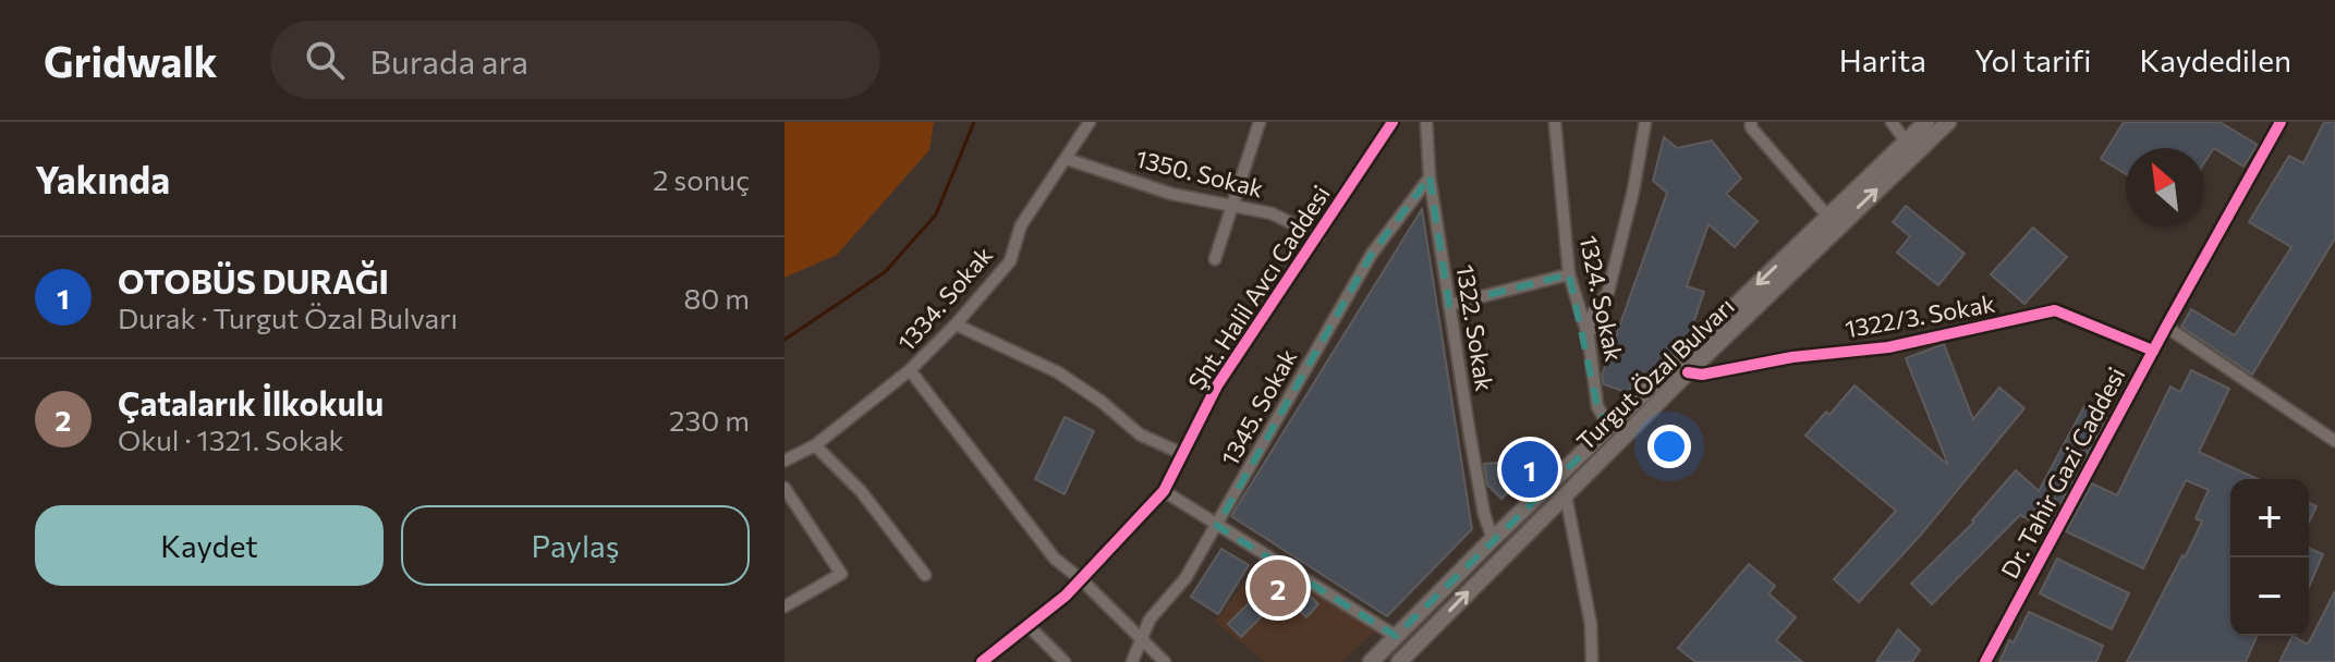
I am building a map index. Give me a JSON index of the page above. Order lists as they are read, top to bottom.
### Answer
{
  "streets": {
    "main road": ["Turgut Özal Bulvarı"],
    "street": [
      "1350. Sokak",
      "Şht. Halil Avcı Caddesi",
      "1334. Sokak",
      "1324. Sokak",
      "1322/3. Sokak",
      "1322. Sokak",
      "1345. Sokak",
      "Dr. Tahir Gazi Caddesi"
    ]
  },
  "crossings": [
    ["1350. Sokak", "Şht. Halil Avcı Caddesi"],
    ["1350. Sokak", "1334. Sokak"],
    ["1322/3. Sokak", "Turgut Özal Bulvarı"],
    ["1322/3. Sokak", "Dr. Tahir Gazi Caddesi"],
    ["1322. Sokak", "1345. Sokak"]
  ],
  "north": "top left",
  "page": {
    "header": "Gridwalk",
    "search": "Burada ara",
    "nav": ["Harita", "Yol tarifi", "Kaydedilen"],
    "heading": ["Yakında", "2 sonuç"],
    "list": [
      {
        "mark": "1",
        "name": "OTOBÜS DURAĞI",
        "note": "Durak · Turgut Özal Bulvarı",
        "value": "80 m"
      },
      {
        "mark": "2",
        "name": "Çatalarık İlkokulu",
        "note": "Okul · 1321. Sokak",
        "value": "230 m"
      }
    ],
    "pins": ["1", "2"],
    "buttons": ["Kaydet", "Paylaş"],
    "map_buttons": ["+", "−"]
  }
}
